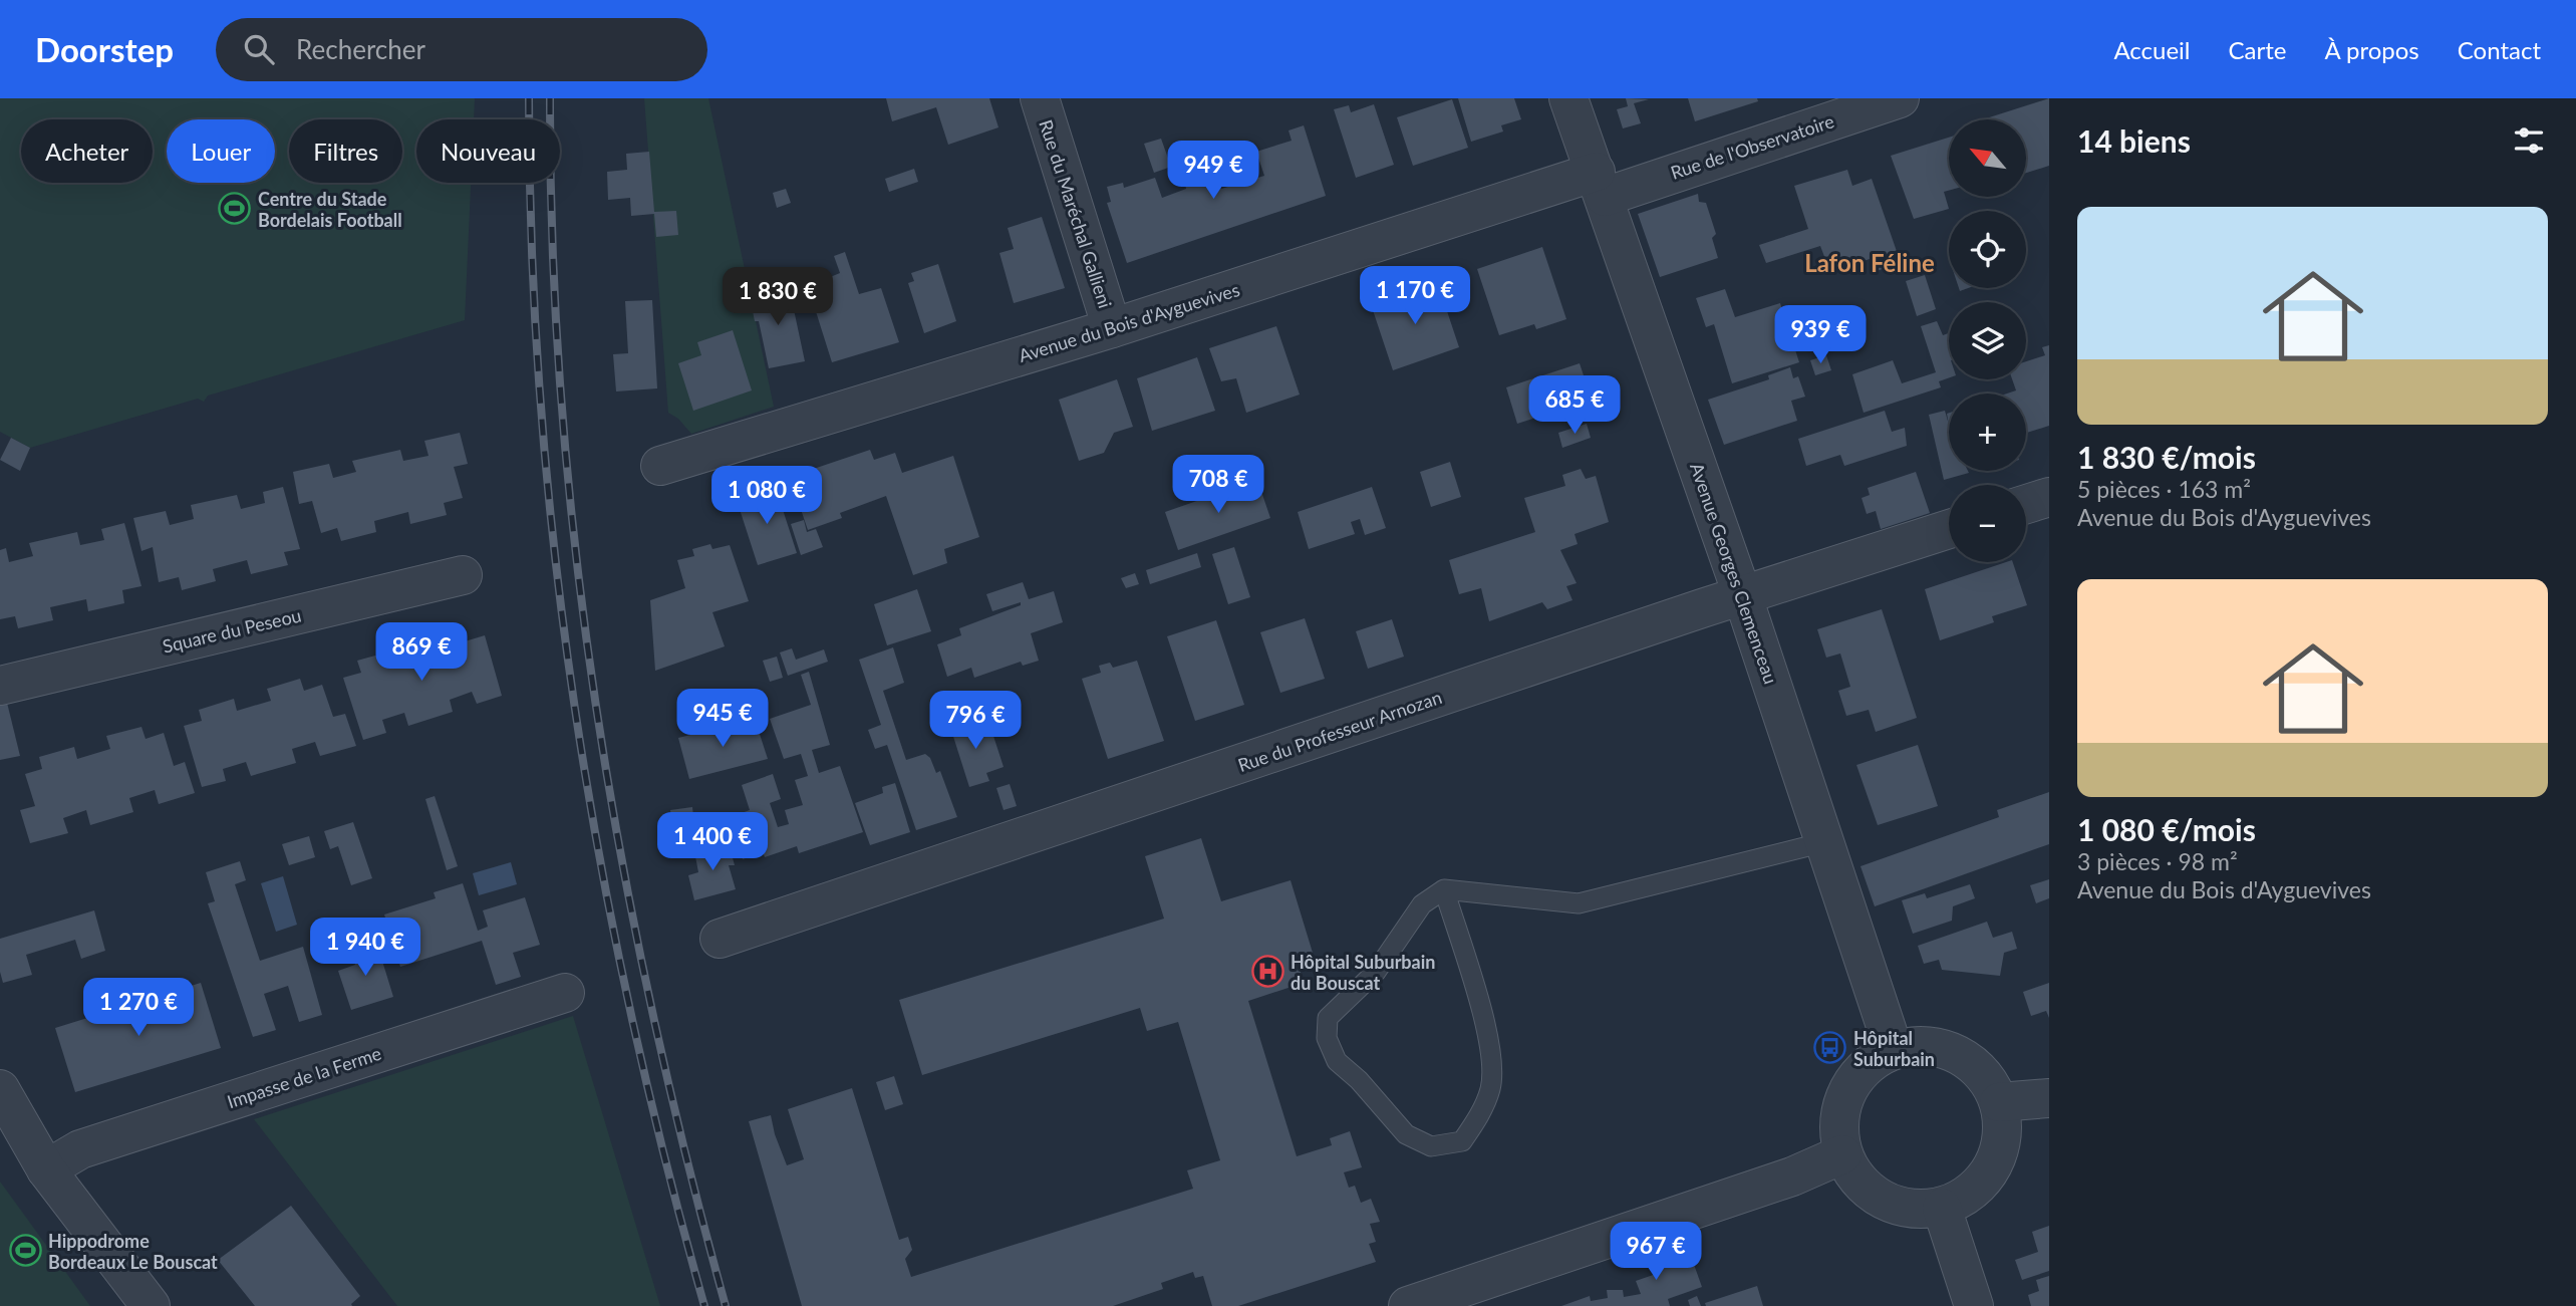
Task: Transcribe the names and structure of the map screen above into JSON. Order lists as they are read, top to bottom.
{
  "streets": {
    "street": [
      "Rue de l'Observatoire",
      "Rue du Maréchal Gallieni",
      "Avenue du Bois d'Ayguevives",
      "Avenue Georges Clemenceau",
      "Square du Peseou",
      "Rue du Professeur Arnozan",
      "Impasse de la Ferme"
    ]
  },
  "crossings": [
    ["Rue de l'Observatoire", "Avenue du Bois d'Ayguevives"],
    ["Rue de l'Observatoire", "Avenue Georges Clemenceau"],
    ["Rue du Maréchal Gallieni", "Avenue du Bois d'Ayguevives"],
    ["Avenue du Bois d'Ayguevives", "Avenue Georges Clemenceau"],
    ["Avenue Georges Clemenceau", "Rue du Professeur Arnozan"]
  ],
  "districts": ["Lafon Féline"],
  "places": {
    "sports": ["Centre du Stade Bordelais Football", "Hippodrome Bordeaux Le Bouscat"],
    "hospital": ["Hôpital Suburbain du Bouscat"],
    "bus stop": ["Hôpital Suburbain"]
  },
  "north": "top left",
  "page": {
    "header": "Doorstep",
    "search": "Rechercher",
    "nav": [
      "Accueil",
      "Carte",
      "À propos",
      "Contact"
    ],
    "heading": "14 biens",
    "map_buttons": ["+", "−"],
    "chip": [
      "Acheter",
      "Louer",
      "Filtres",
      "Nouveau"
    ],
    "price": [
      "949 €",
      "1 170 €",
      "1 830 €",
      "939 €",
      "685 €",
      "708 €",
      "1 080 €",
      "869 €",
      "945 €",
      "796 €",
      "1 400 €",
      "1 940 €",
      "1 270 €",
      "967 €"
    ],
    "list": [
      {
        "name": "1 830 €/mois",
        "note": "5 pièces · 163 m² · Avenue du Bois d'Ayguevives"
      },
      {
        "name": "1 080 €/mois",
        "note": "3 pièces · 98 m² · Avenue du Bois d'Ayguevives"
      }
    ]
  }
}
